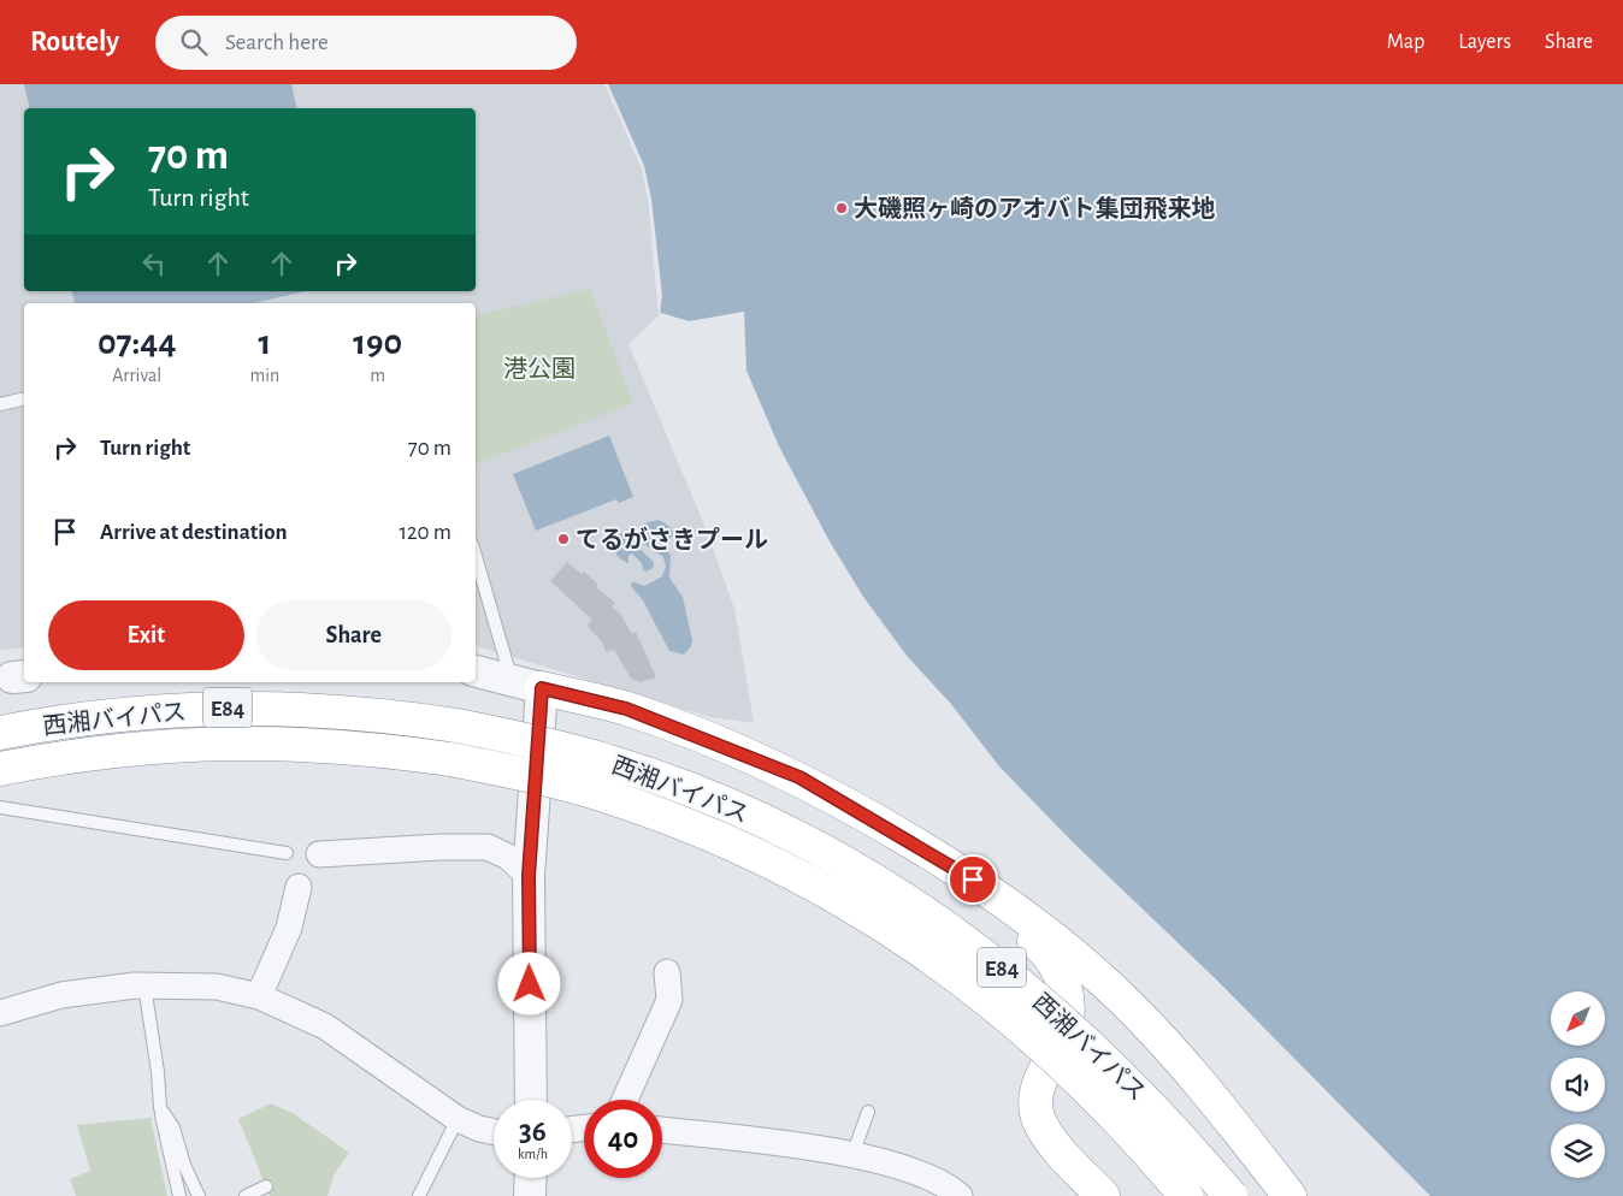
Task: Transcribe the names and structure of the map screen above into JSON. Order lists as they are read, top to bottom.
{
  "streets": {
    "highway": ["E84", "西湘バイパス"]
  },
  "parks": ["港公園"],
  "places": ["大磯照ヶ崎のアオバト集団飛来地", "てるがさきプール"],
  "north": "bottom left",
  "page": {
    "header": "Routely",
    "search": "Search here",
    "nav": ["Map", "Layers", "Share"],
    "turn": ["70 m", "Turn right"],
    "eta": [
      "07:44",
      "Arrival",
      "1",
      "min",
      "190",
      "m"
    ],
    "list": [
      {
        "name": "Turn right",
        "value": "70 m"
      },
      {
        "name": "Arrive at destination",
        "value": "120 m"
      }
    ],
    "buttons": ["Exit", "Share"],
    "speed": "36 km/h",
    "limit": "40"
  }
}
